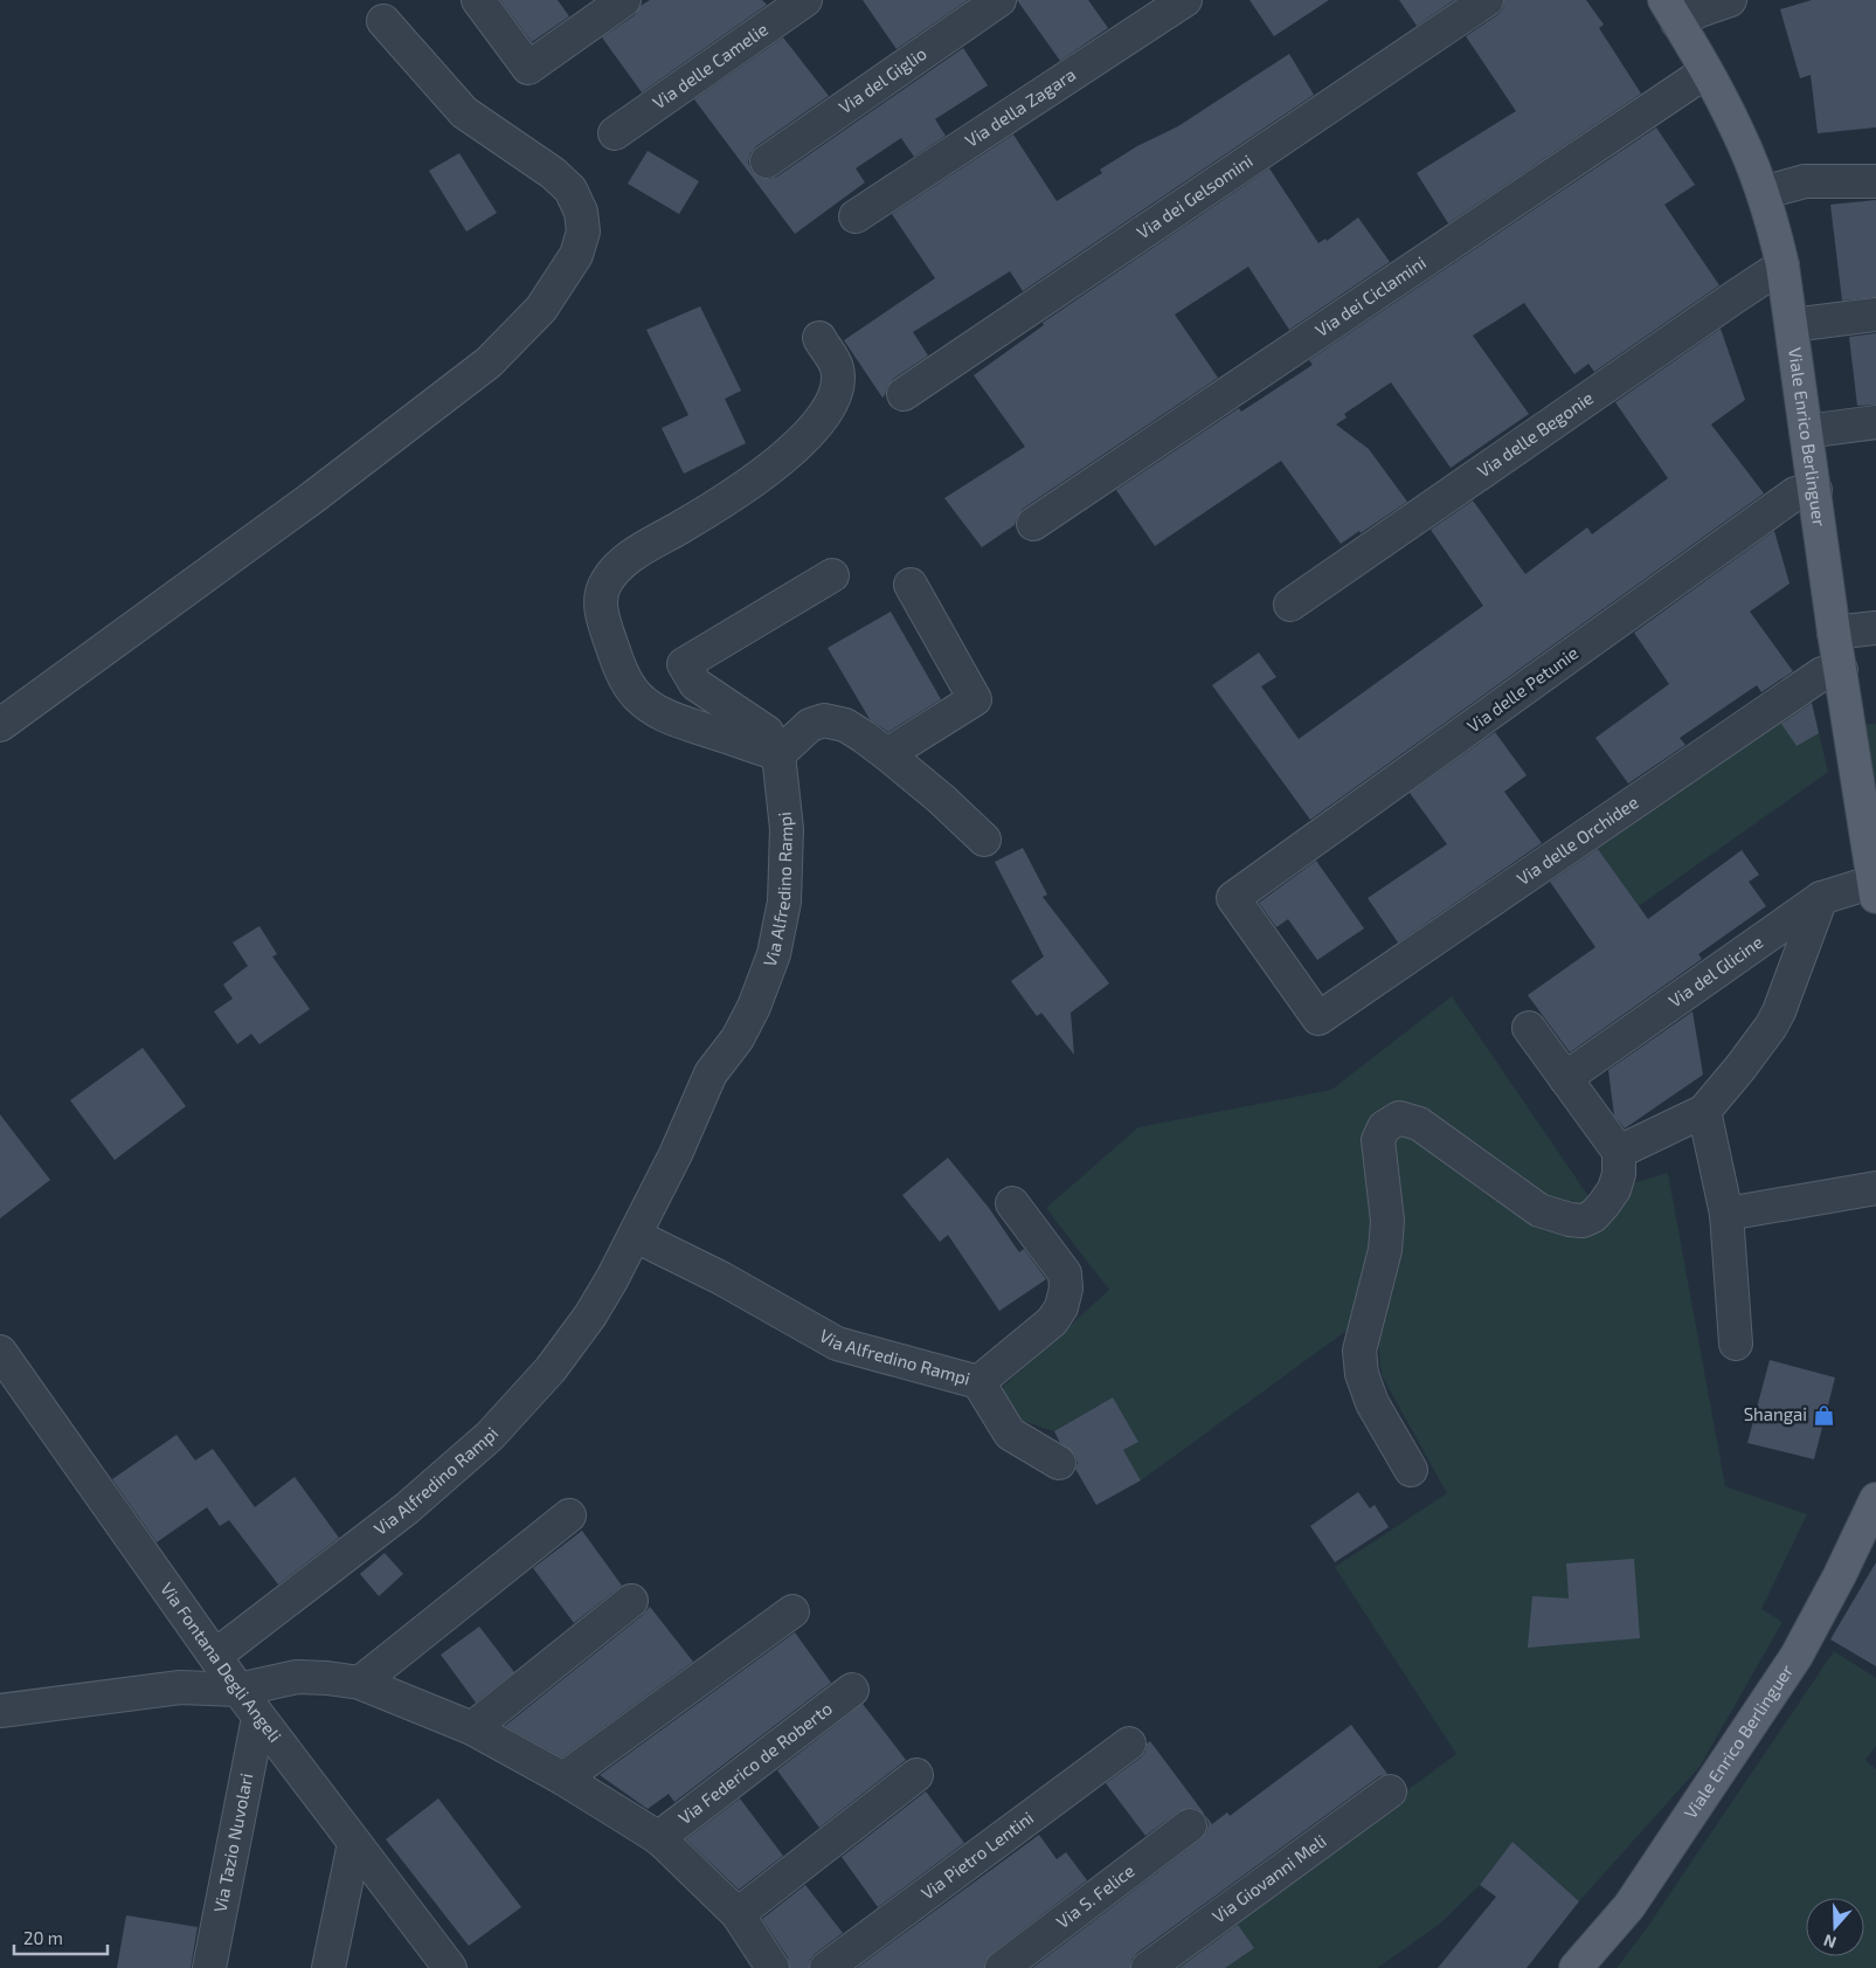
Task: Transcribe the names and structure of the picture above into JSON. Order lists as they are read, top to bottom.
{
  "streets": {
    "main road": ["Viale Enrico Berlinguer"],
    "street": [
      "Via delle Camelie",
      "Via del Giglio",
      "Via della Zagara",
      "Via dei Gelsomini",
      "Via dei Ciclamini",
      "Via delle Begonie",
      "Via delle Petunie",
      "Via delle Orchidee",
      "Via Alfredino Rampi",
      "Via del Glicine",
      "Via Fontana Degli Angeli",
      "Via Federico de Roberto",
      "Via Tazio Nuvolari",
      "Via Pietro Lentini",
      "Via Giovanni Meli",
      "Via S. Felice"
    ]
  },
  "crossings": [
    ["Via dei Ciclamini", "Viale Enrico Berlinguer"],
    ["Via delle Begonie", "Viale Enrico Berlinguer"],
    ["Viale Enrico Berlinguer", "Via delle Petunie"],
    ["Viale Enrico Berlinguer", "Via delle Orchidee"],
    ["Viale Enrico Berlinguer", "Via del Glicine"],
    ["Via delle Petunie", "Via delle Orchidee"],
    ["Via Alfredino Rampi", "Via Fontana Degli Angeli"],
    ["Via Fontana Degli Angeli", "Via Tazio Nuvolari"]
  ],
  "places": {
    "shop": ["Shangai"]
  },
  "scale_bar": "20 m",
  "north": "bottom"
}
